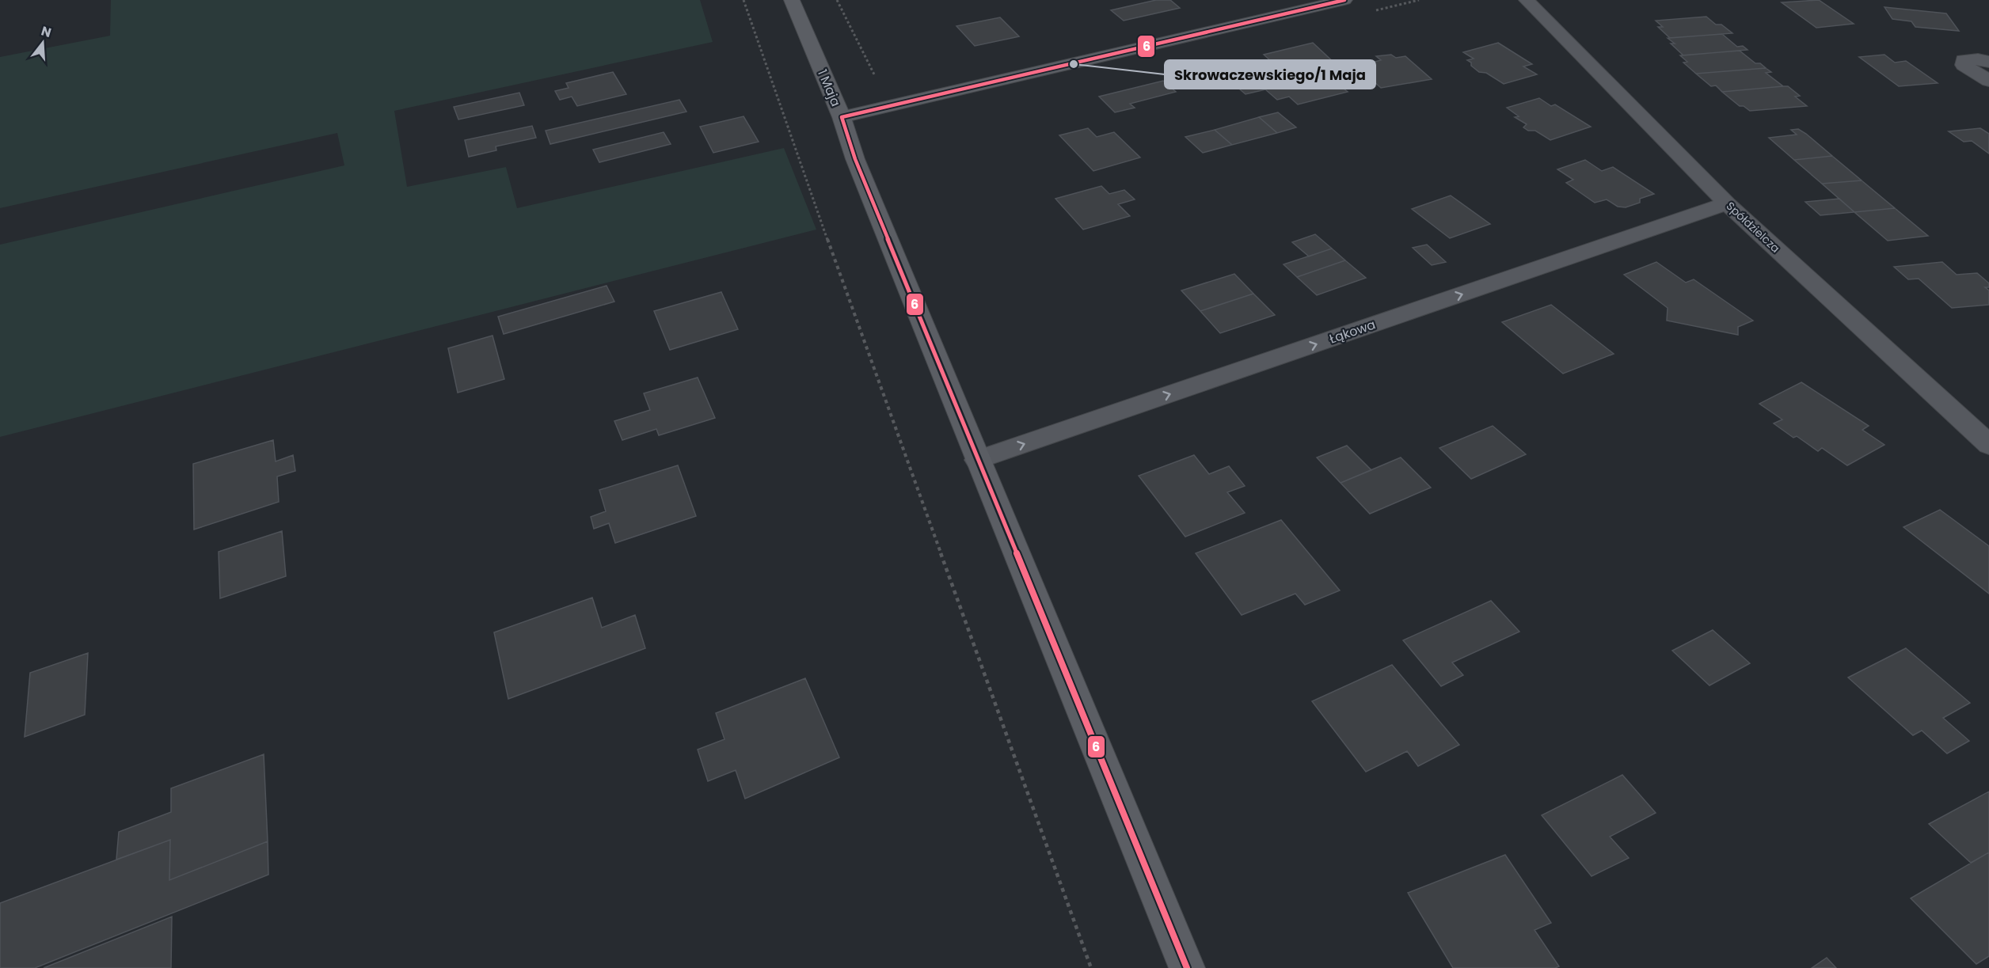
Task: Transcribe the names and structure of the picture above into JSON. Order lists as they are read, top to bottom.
{
  "streets": {
    "street": ["1 Maja", "Spółdzielcza", "Łąkowa"]
  },
  "crossings": [
    ["1 Maja", "Łąkowa"],
    ["Spółdzielcza", "Łąkowa"]
  ],
  "one_way": ["Łąkowa"],
  "places": ["Skrowaczewskiego/1 Maja"],
  "lines": ["transit line 6"],
  "north": "top"
}
